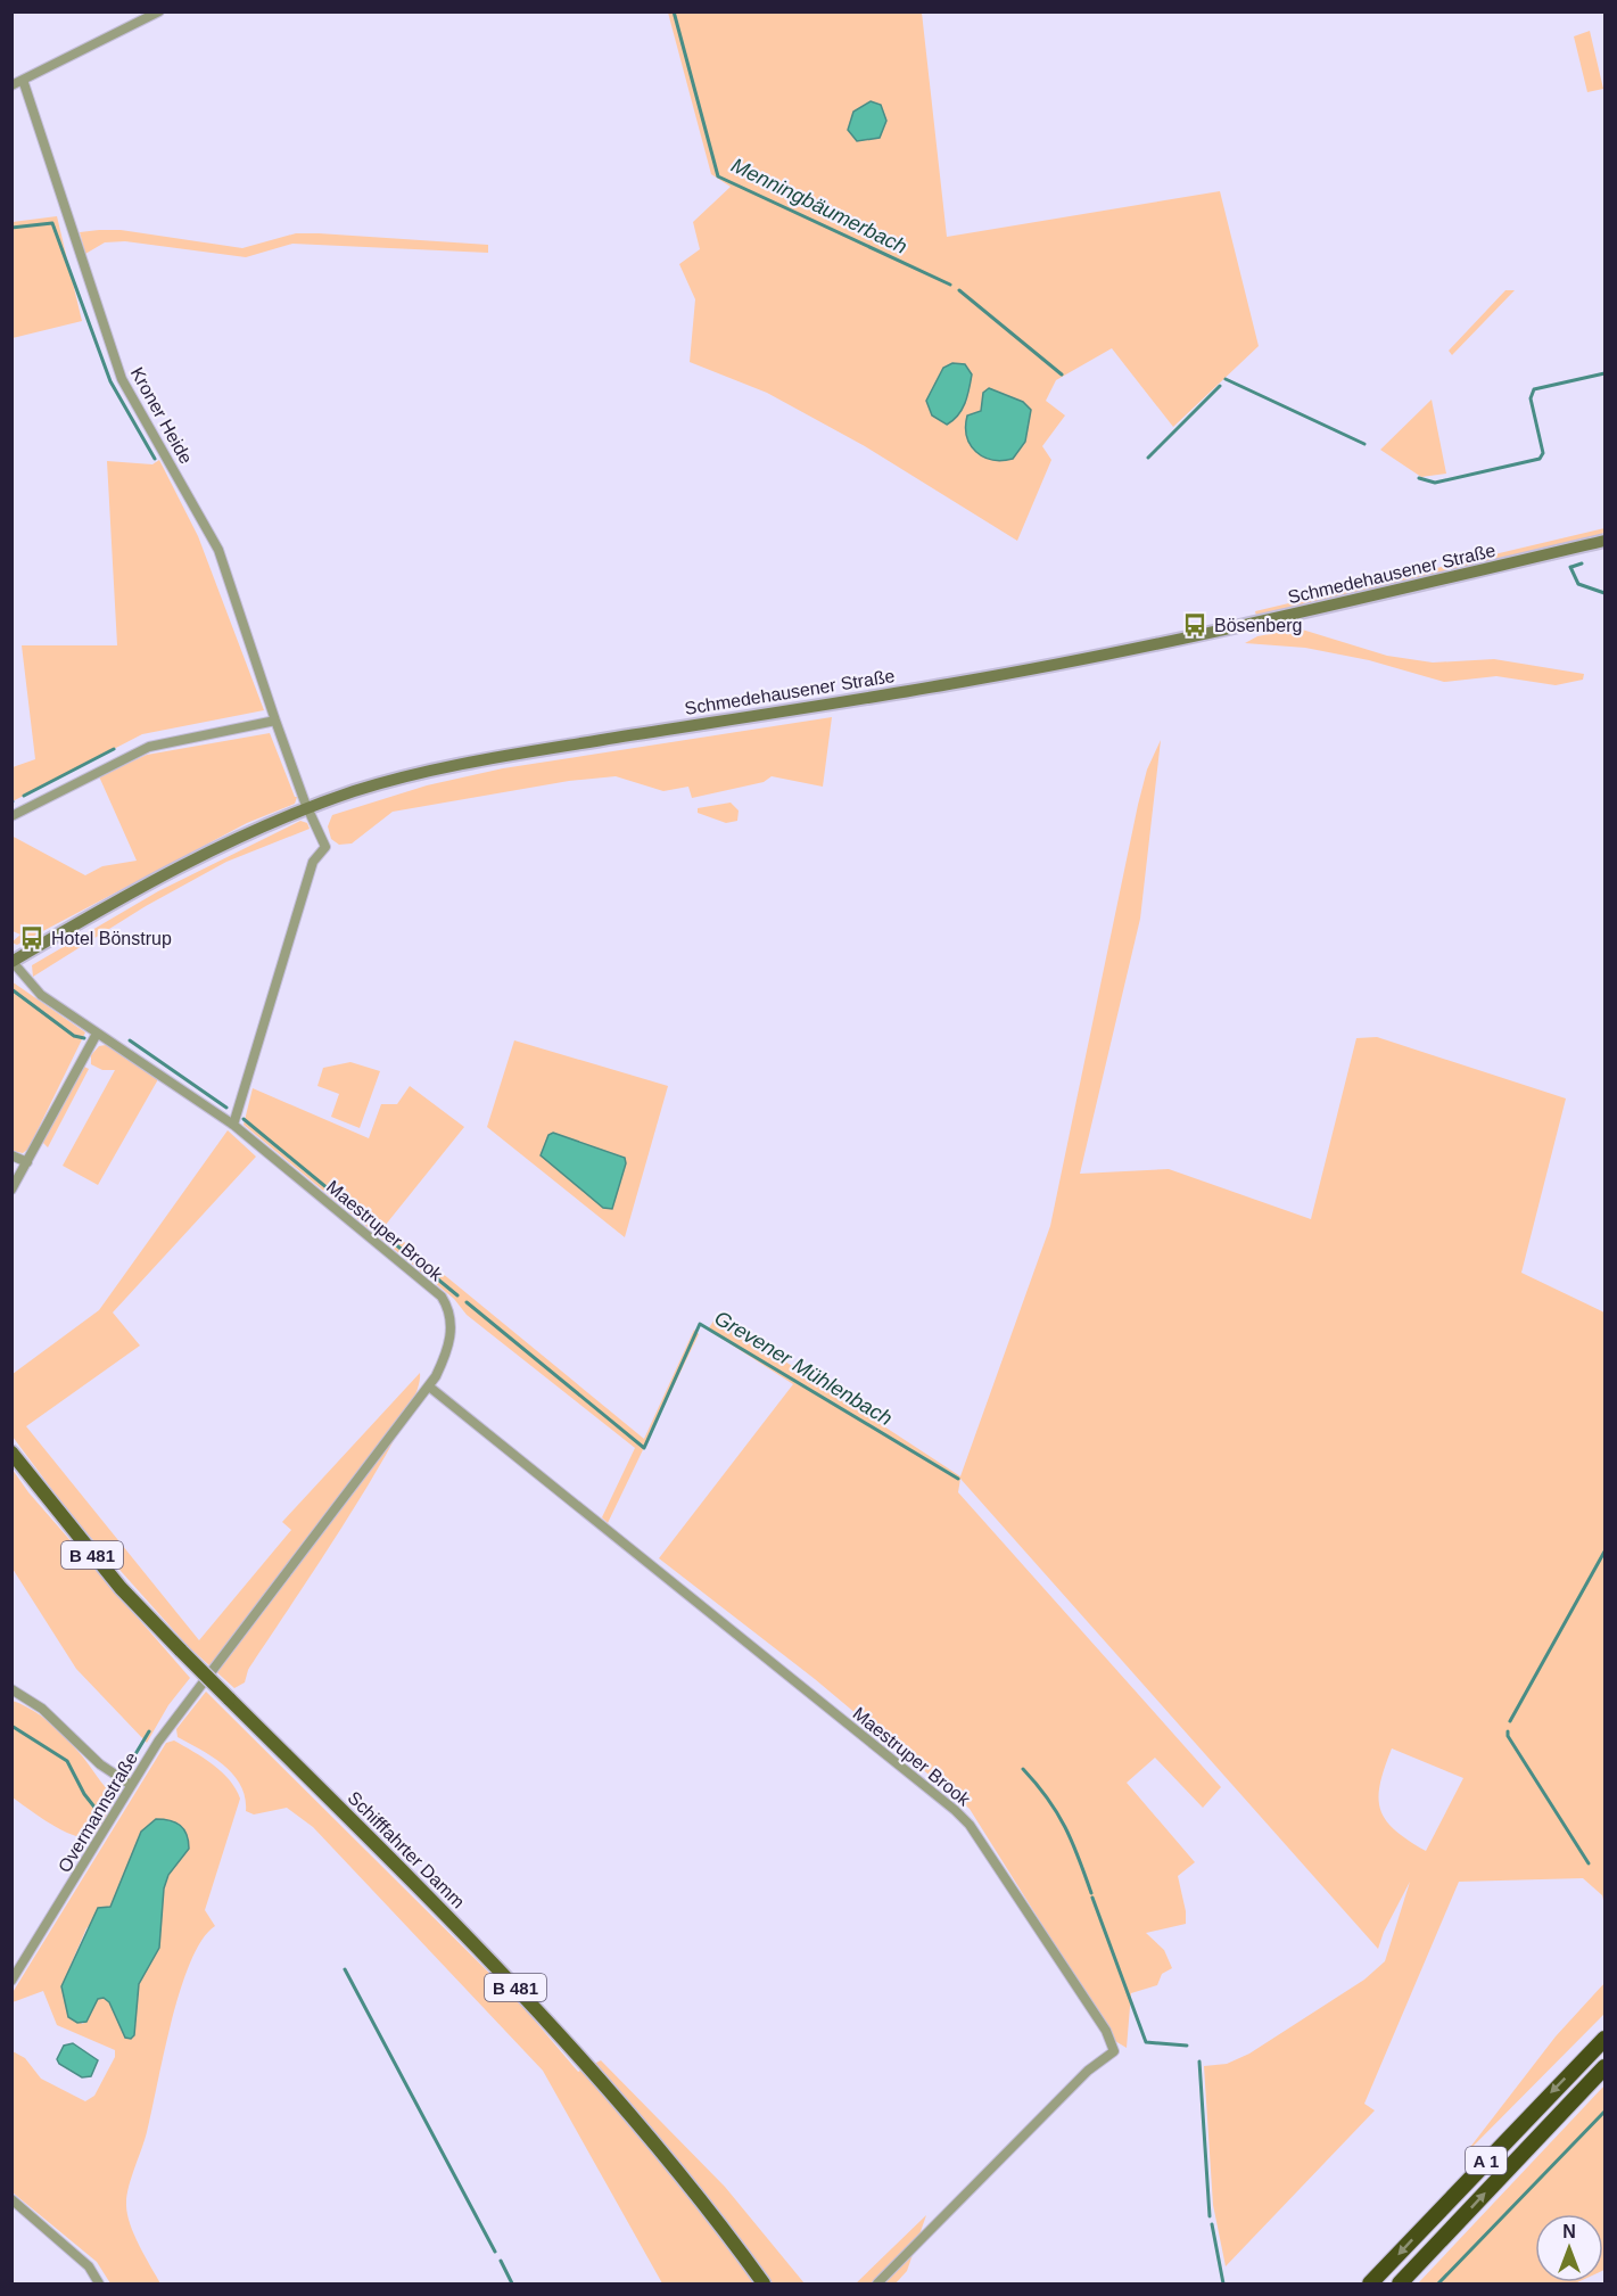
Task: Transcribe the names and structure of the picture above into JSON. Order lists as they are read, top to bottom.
{
  "streets": {
    "highway": ["A 1"],
    "main road": ["Schmedehausener Straße", "B 481", "Schifffahrter Damm"],
    "street": ["Kroner Heide", "Maestruper Brook", "Overmannstraße"]
  },
  "crossings": [
    ["Kroner Heide", "Schmedehausener Straße"],
    ["Schmedehausener Straße", "Maestruper Brook"],
    ["Maestruper Brook", "Overmannstraße"]
  ],
  "water": ["Menningbäumerbach", "Grevener Mühlenbach"],
  "places": {
    "bus stop": ["Bösenberg", "Hotel Bönstrup"]
  },
  "north": "top"
}
